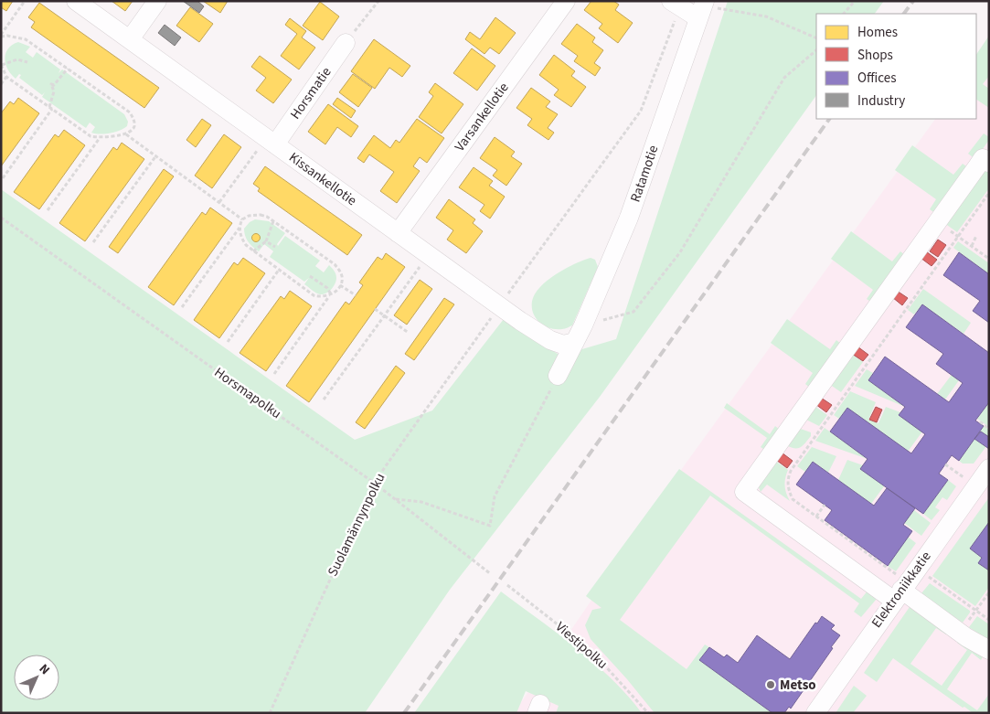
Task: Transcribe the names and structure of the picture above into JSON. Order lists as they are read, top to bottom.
{
  "streets": {
    "street": [
      "Horsmatie",
      "Varsankellotie",
      "Ratamotie",
      "Kissankellotie",
      "Elektroniikkatie"
    ],
    "path": ["Horsmapolku", "Suolamännynpolku", "Viestipolku"]
  },
  "crossings": [
    ["Horsmatie", "Kissankellotie"],
    ["Varsankellotie", "Kissankellotie"],
    ["Ratamotie", "Kissankellotie"],
    ["Kissankellotie", "Suolamännynpolku"],
    ["Horsmapolku", "Suolamännynpolku"]
  ],
  "places": ["Metso"],
  "legend": [
    "Homes",
    "Shops",
    "Offices",
    "Industry"
  ],
  "north": "top right"
}
